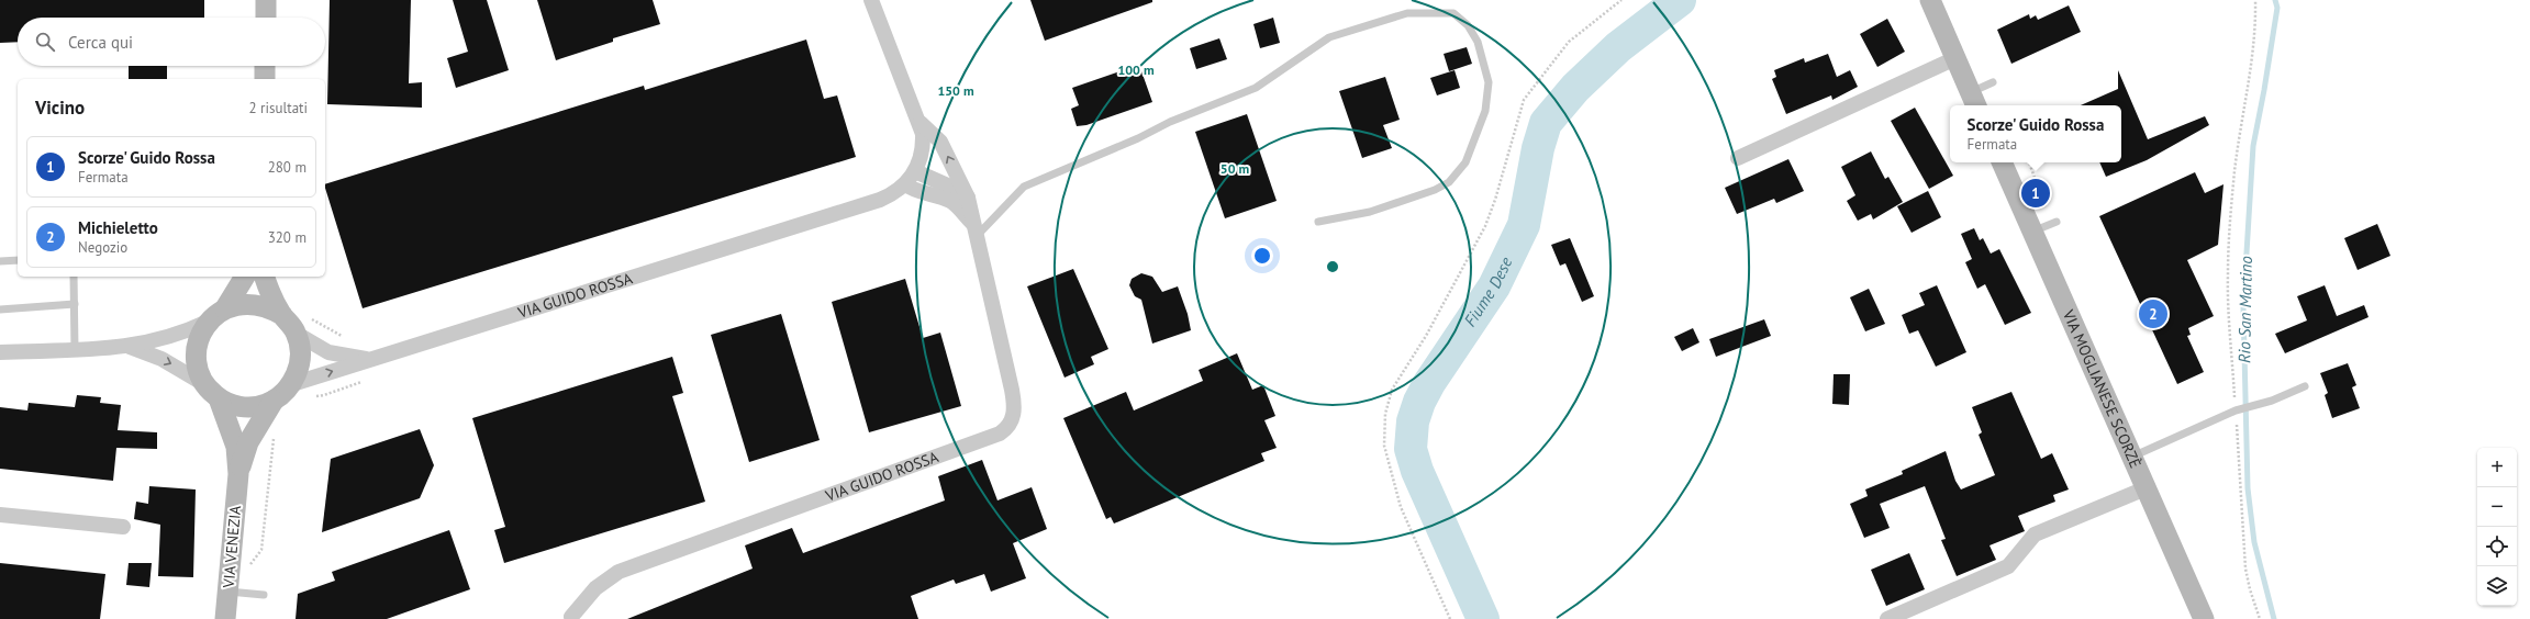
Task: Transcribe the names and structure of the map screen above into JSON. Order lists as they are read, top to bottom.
{
  "streets": {
    "main road": ["VIA MOGLIANESE SCORZÈ", "VIA VENEZIA"],
    "street": ["VIA GUIDO ROSSA"]
  },
  "crossings": [
    ["VIA GUIDO ROSSA", "VIA VENEZIA"]
  ],
  "water": ["Fiume Dese", "Rio San Martino"],
  "page": {
    "search": "Cerca qui",
    "heading": ["Vicino", "2 risultati"],
    "popup": ["Scorze' Guido Rossa", "Fermata"],
    "list": [
      {
        "mark": "1",
        "name": "Scorze' Guido Rossa",
        "note": "Fermata",
        "value": "280 m"
      },
      {
        "mark": "2",
        "name": "Michieletto",
        "note": "Negozio",
        "value": "320 m"
      }
    ],
    "pins": ["1", "2"],
    "map_buttons": ["+", "−"]
  },
  "rings": ["100 m", "150 m", "50 m"]
}
